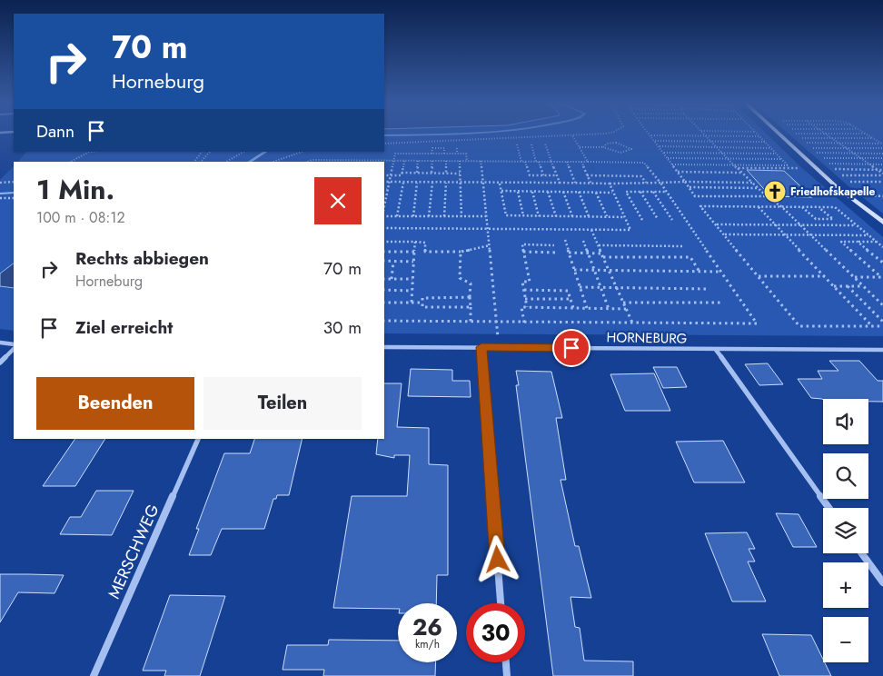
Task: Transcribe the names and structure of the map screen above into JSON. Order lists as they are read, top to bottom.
{
  "streets": {
    "street": ["HORNEBURG", "MERSCHWEG"]
  },
  "places": {
    "church": ["Friedhofskapelle"]
  },
  "page": {
    "turn": ["70 m", "Horneburg"],
    "then": "Dann",
    "heading": ["1 Min.", "100 m · 08:12"],
    "list": [
      {
        "name": "Rechts abbiegen",
        "note": "Horneburg",
        "value": "70 m"
      },
      {
        "name": "Ziel erreicht",
        "value": "30 m"
      }
    ],
    "buttons": ["Beenden", "Teilen"],
    "map_buttons": ["+", "−"],
    "speed": "26 km/h",
    "limit": "30"
  }
}
